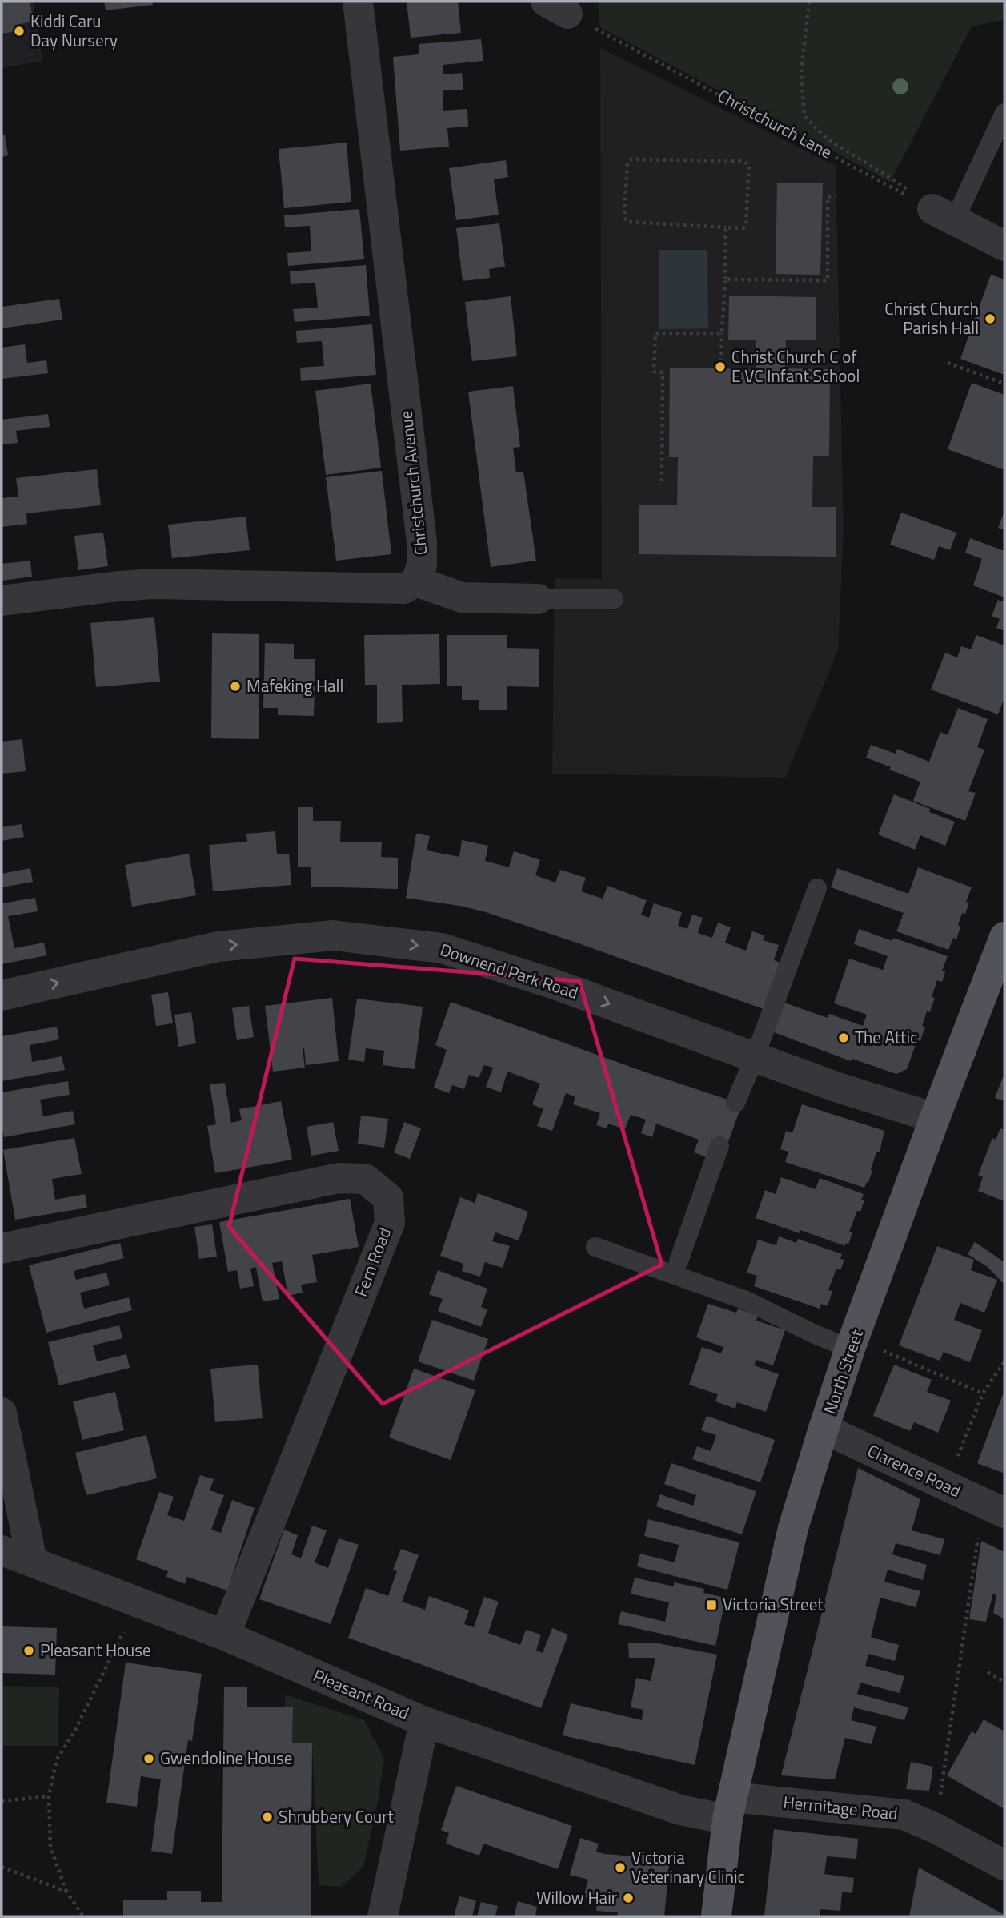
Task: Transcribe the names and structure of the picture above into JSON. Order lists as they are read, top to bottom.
{
  "streets": {
    "main road": ["North Street"],
    "street": [
      "Christchurch Avenue",
      "Downend Park Road",
      "Fern Road",
      "Clarence Road",
      "Pleasant Road",
      "Hermitage Road"
    ],
    "path": ["Christchurch Lane"]
  },
  "crossings": [
    ["Downend Park Road", "North Street"],
    ["Fern Road", "Pleasant Road"],
    ["North Street", "Clarence Road"],
    ["North Street", "Pleasant Road"],
    ["North Street", "Hermitage Road"],
    ["Pleasant Road", "Hermitage Road"]
  ],
  "one_way": ["Downend Park Road"],
  "places": {
    "other": [
      "Kiddi Caru Day Nursery",
      "Christ Church Parish Hall",
      "Christ Church C of E VC Infant School",
      "Mafeking Hall",
      "The Attic",
      "Pleasant House",
      "Gwendoline House",
      "Shrubbery Court",
      "Victoria Veterinary Clinic",
      "Willow Hair"
    ],
    "transit": ["Victoria Street"]
  }
}
